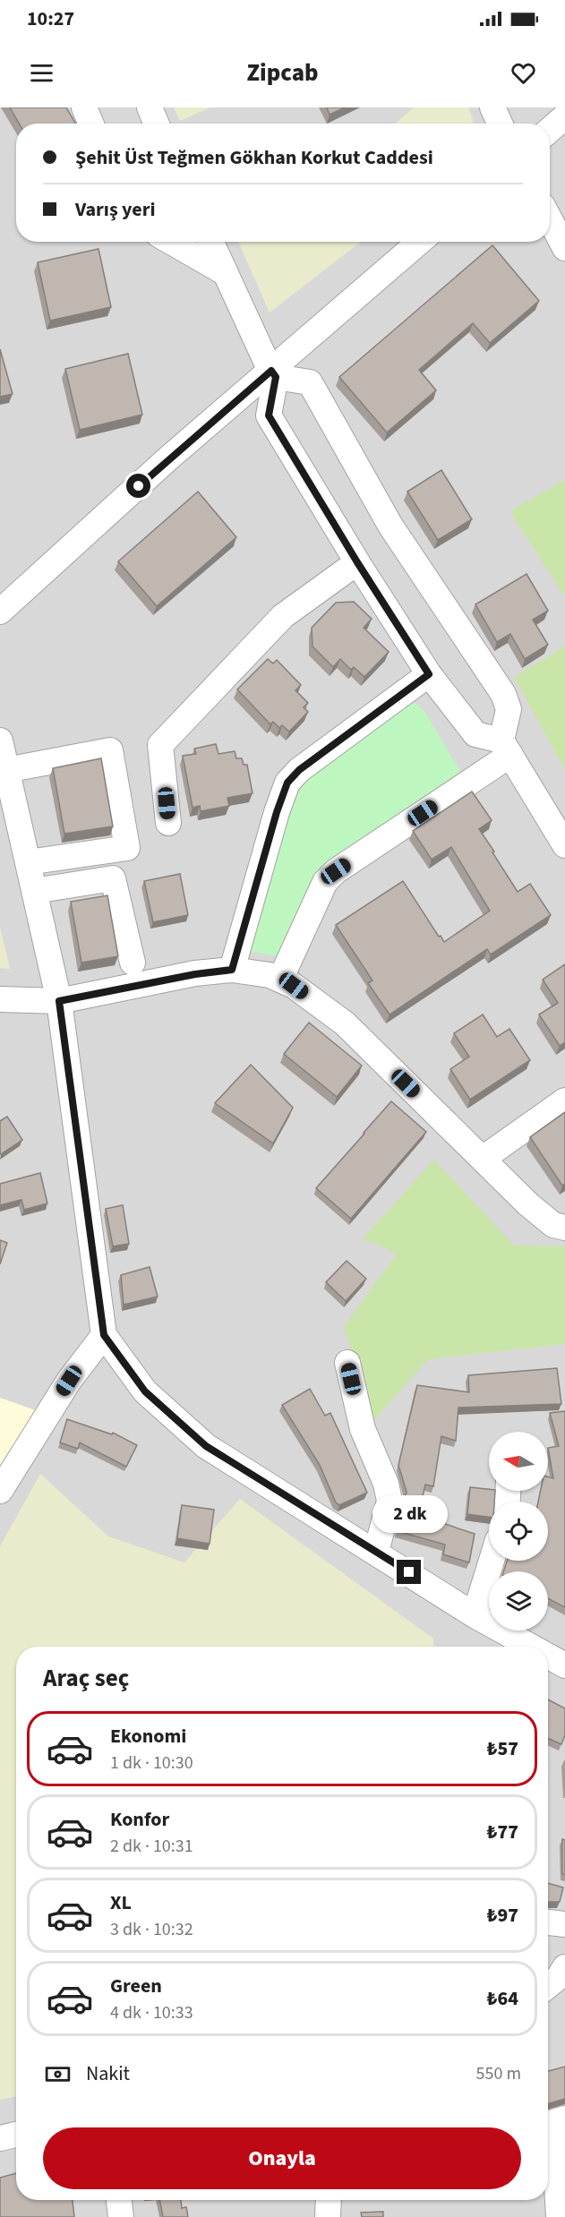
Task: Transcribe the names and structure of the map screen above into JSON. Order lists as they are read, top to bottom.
{
  "north": "left",
  "page": {
    "status": "10:27",
    "header": "Zipcab",
    "banner": ["Şehit Üst Teğmen Gökhan Korkut Caddesi", "Varış yeri"],
    "bubble": "2 dk",
    "heading": "Araç seç",
    "list": [
      {
        "name": "Ekonomi",
        "note": "1 dk · 10:30",
        "value": "₺57"
      },
      {
        "name": "Konfor",
        "note": "2 dk · 10:31",
        "value": "₺77"
      },
      {
        "name": "XL",
        "note": "3 dk · 10:32",
        "value": "₺97"
      },
      {
        "name": "Green",
        "note": "4 dk · 10:33",
        "value": "₺64"
      }
    ],
    "pay": ["Nakit", "550 m"],
    "buttons": "Onayla"
  }
}
